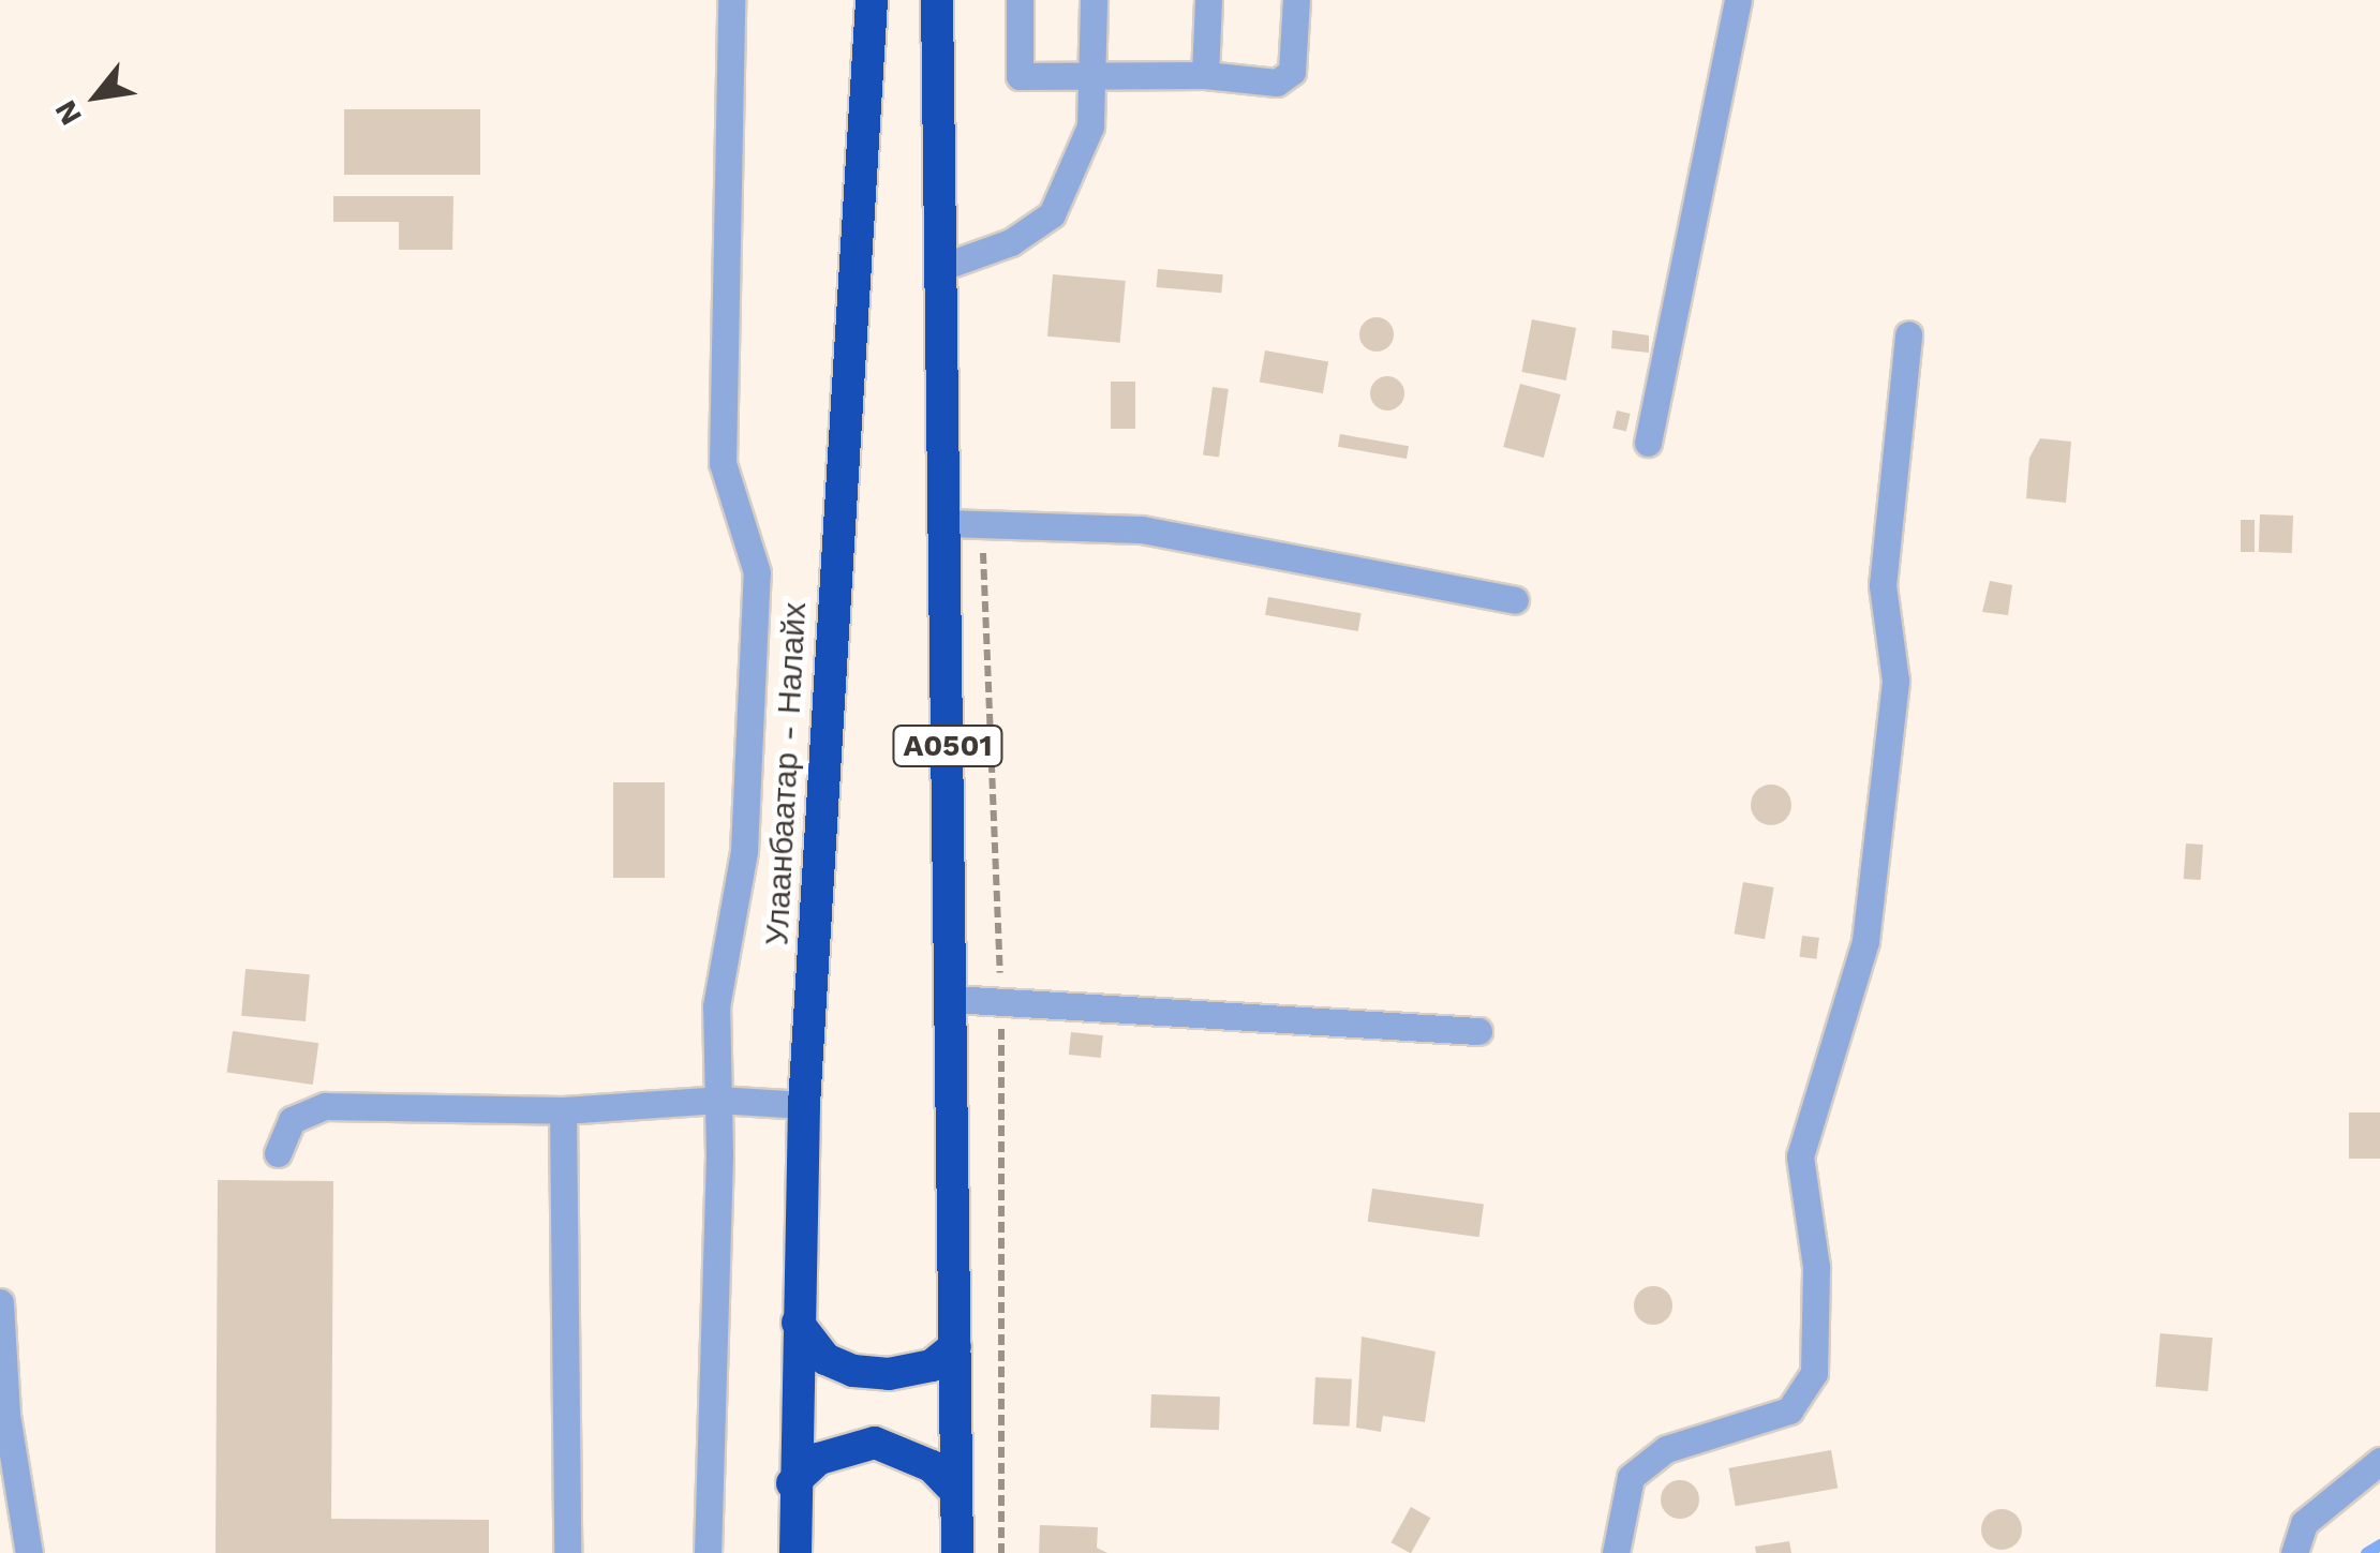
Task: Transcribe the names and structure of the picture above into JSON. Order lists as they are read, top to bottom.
{
  "streets": {
    "highway": ["A0501", "Улаанбаатар - Налайх"]
  },
  "north": "bottom left"
}
